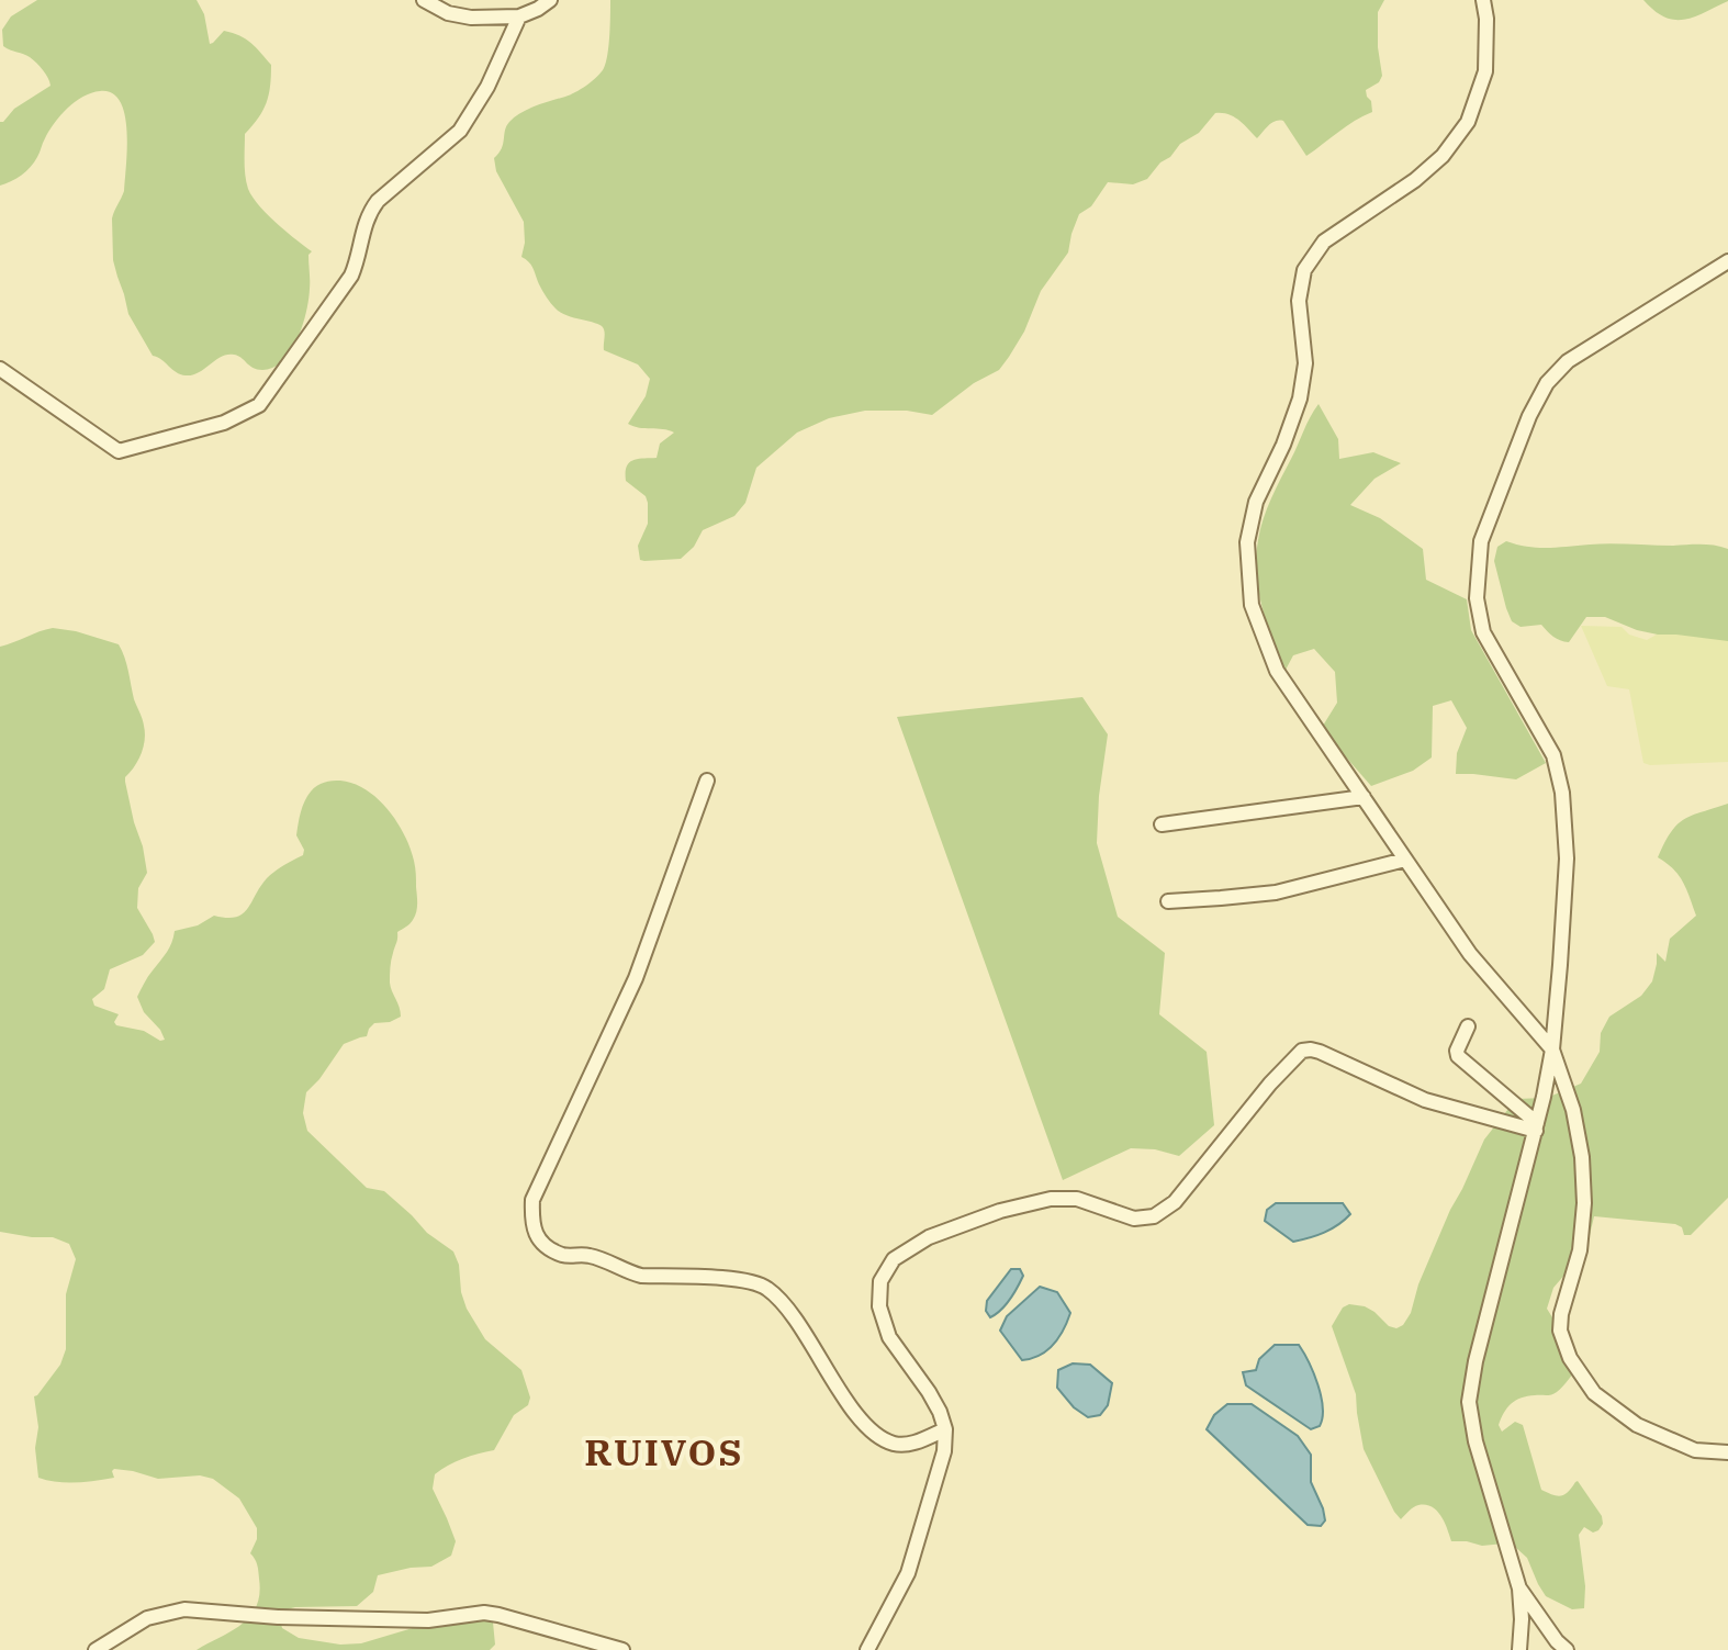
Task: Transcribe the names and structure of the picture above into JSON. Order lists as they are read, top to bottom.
{
  "districts": ["RUIVOS"]
}
